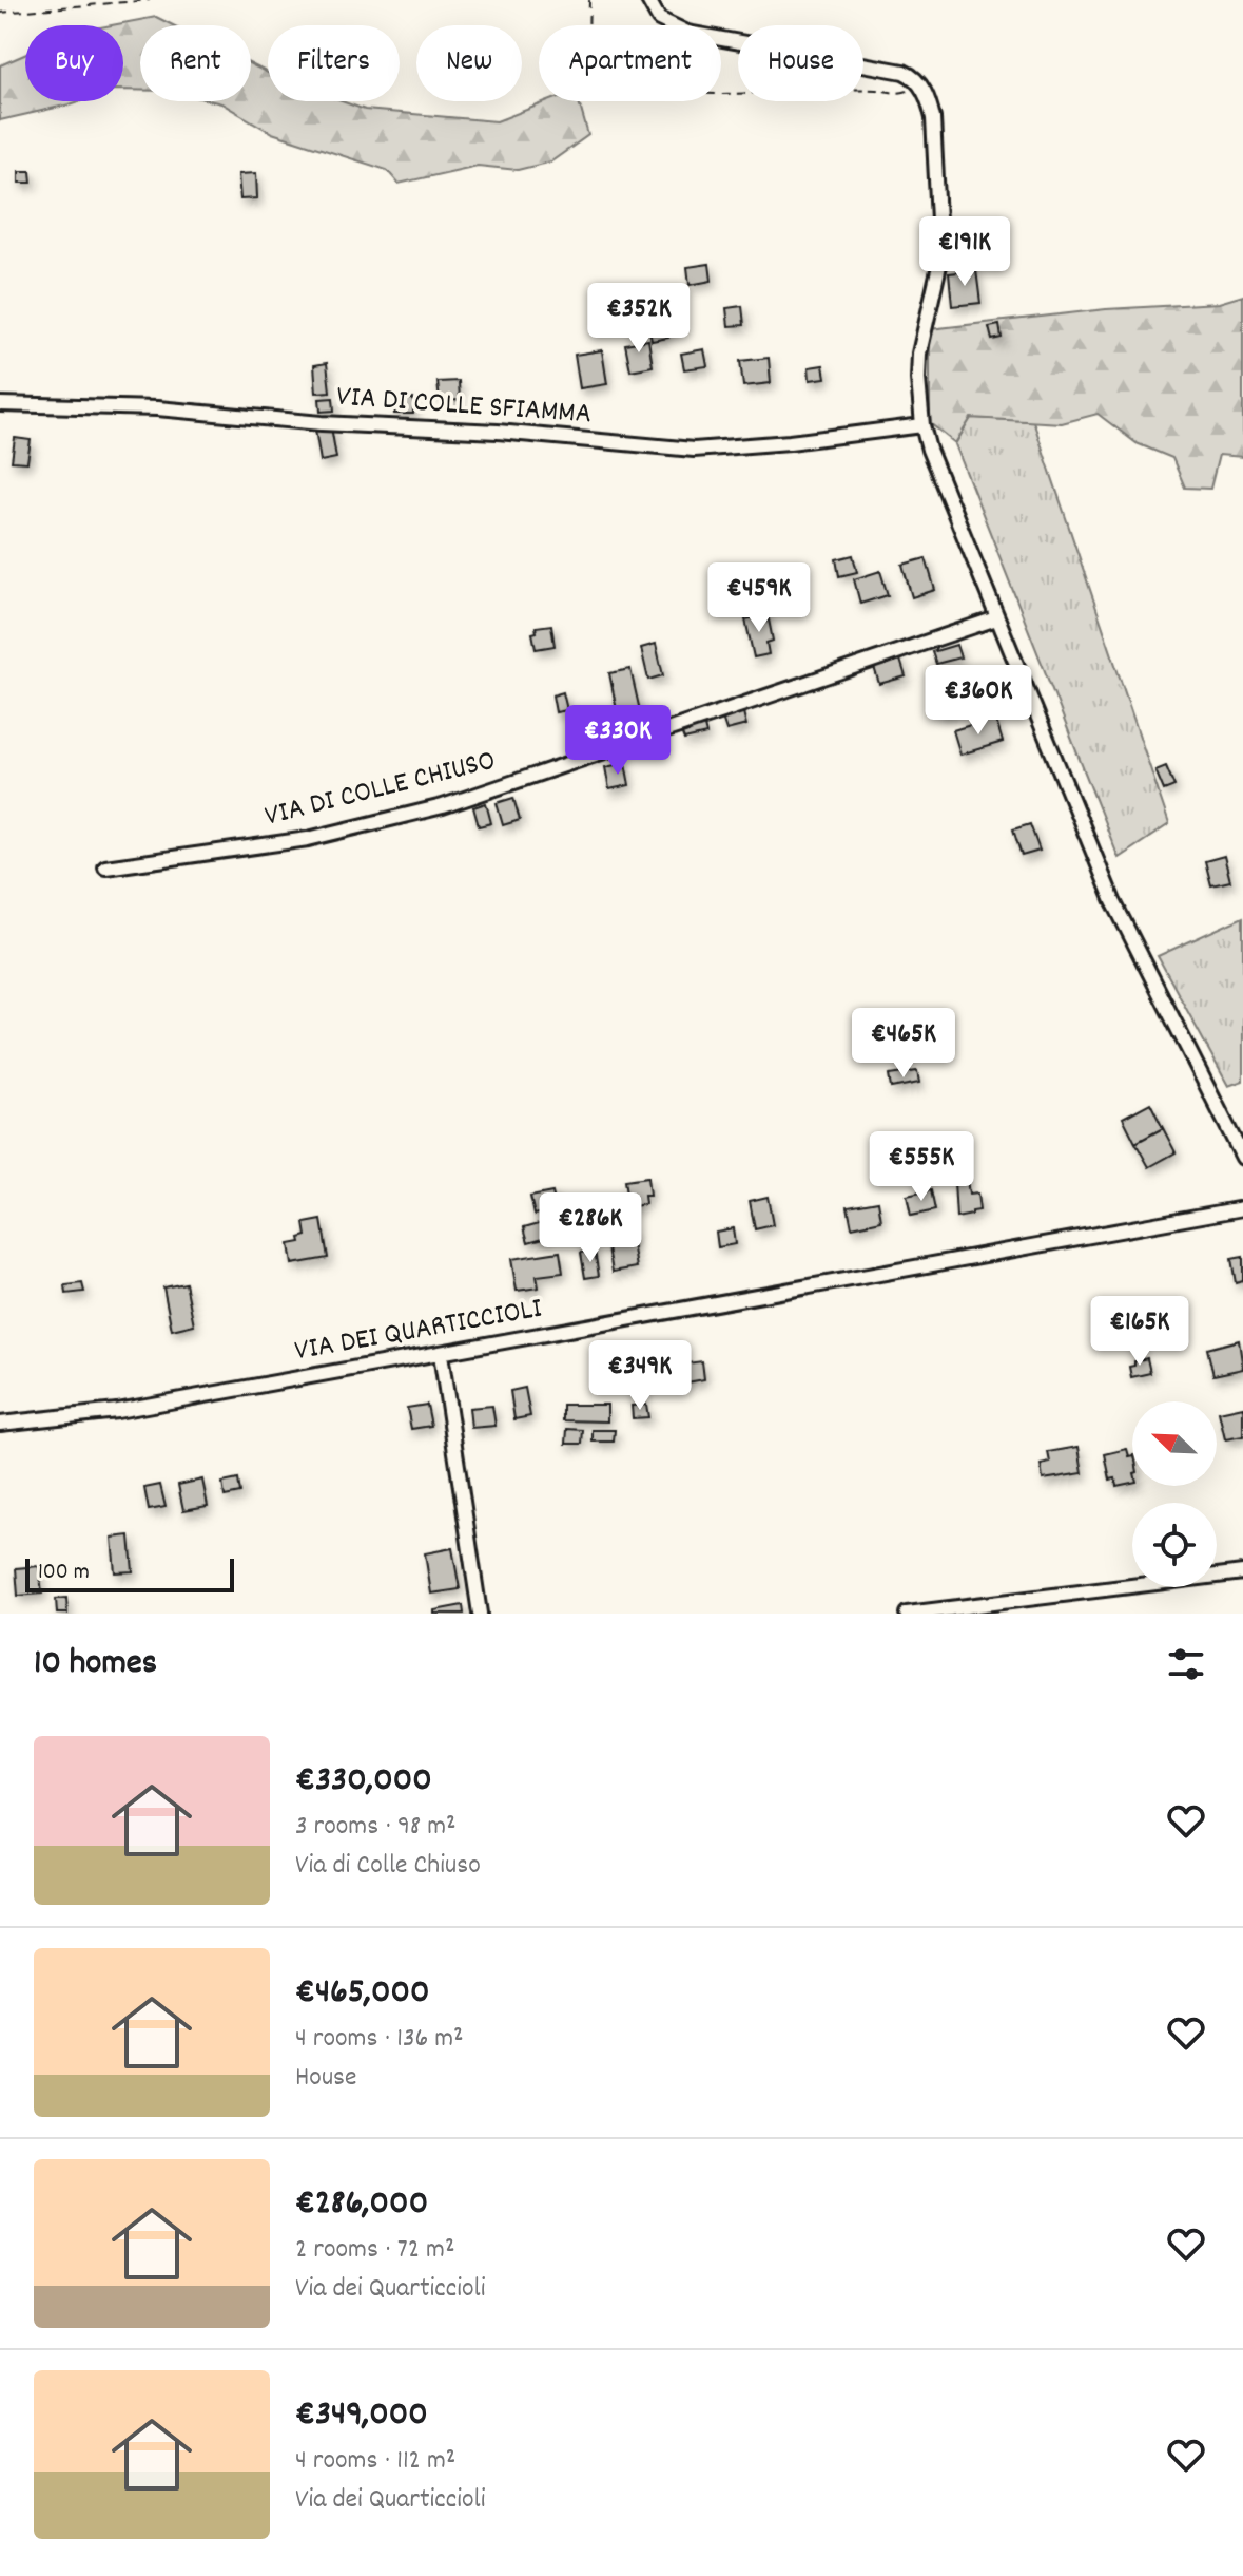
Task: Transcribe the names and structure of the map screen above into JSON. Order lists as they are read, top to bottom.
{
  "streets": {
    "street": ["VIA DI COLLE SFIAMMA", "VIA DI COLLE CHIUSO", "VIA DEI QUARTICCIOLI"]
  },
  "scale_bar": "100 m",
  "north": "top left",
  "page": {
    "chip": [
      "Buy",
      "Rent",
      "Filters",
      "New",
      "Apartment",
      "House"
    ],
    "price": [
      "€191K",
      "€352K",
      "€459K",
      "€360K",
      "€330K",
      "€465K",
      "€555K",
      "€286K",
      "€165K",
      "€349K"
    ],
    "scale": "100 m",
    "heading": "10 homes",
    "list": [
      {
        "name": "€330,000",
        "note": "3 rooms · 98 m² · Via di Colle Chiuso"
      },
      {
        "name": "€465,000",
        "note": "4 rooms · 136 m² · House"
      },
      {
        "name": "€286,000",
        "note": "2 rooms · 72 m² · Via dei Quarticcioli"
      },
      {
        "name": "€349,000",
        "note": "4 rooms · 112 m² · Via dei Quarticcioli"
      }
    ]
  }
}
